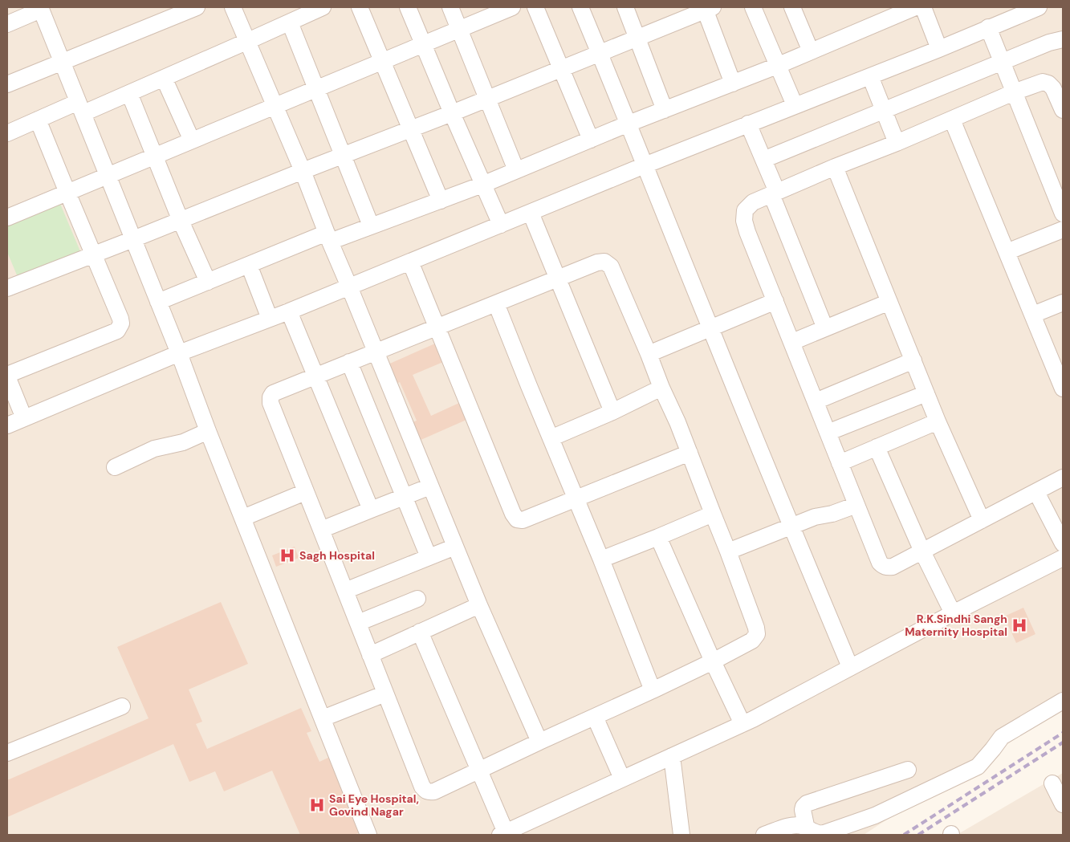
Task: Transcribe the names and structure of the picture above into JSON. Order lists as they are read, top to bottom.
{
  "places": {
    "hospital": ["Sagh Hospital", "R.K.Sindhi Sangh Maternity Hospital", "Sai Eye Hospital, Govind Nagar"]
  }
}
